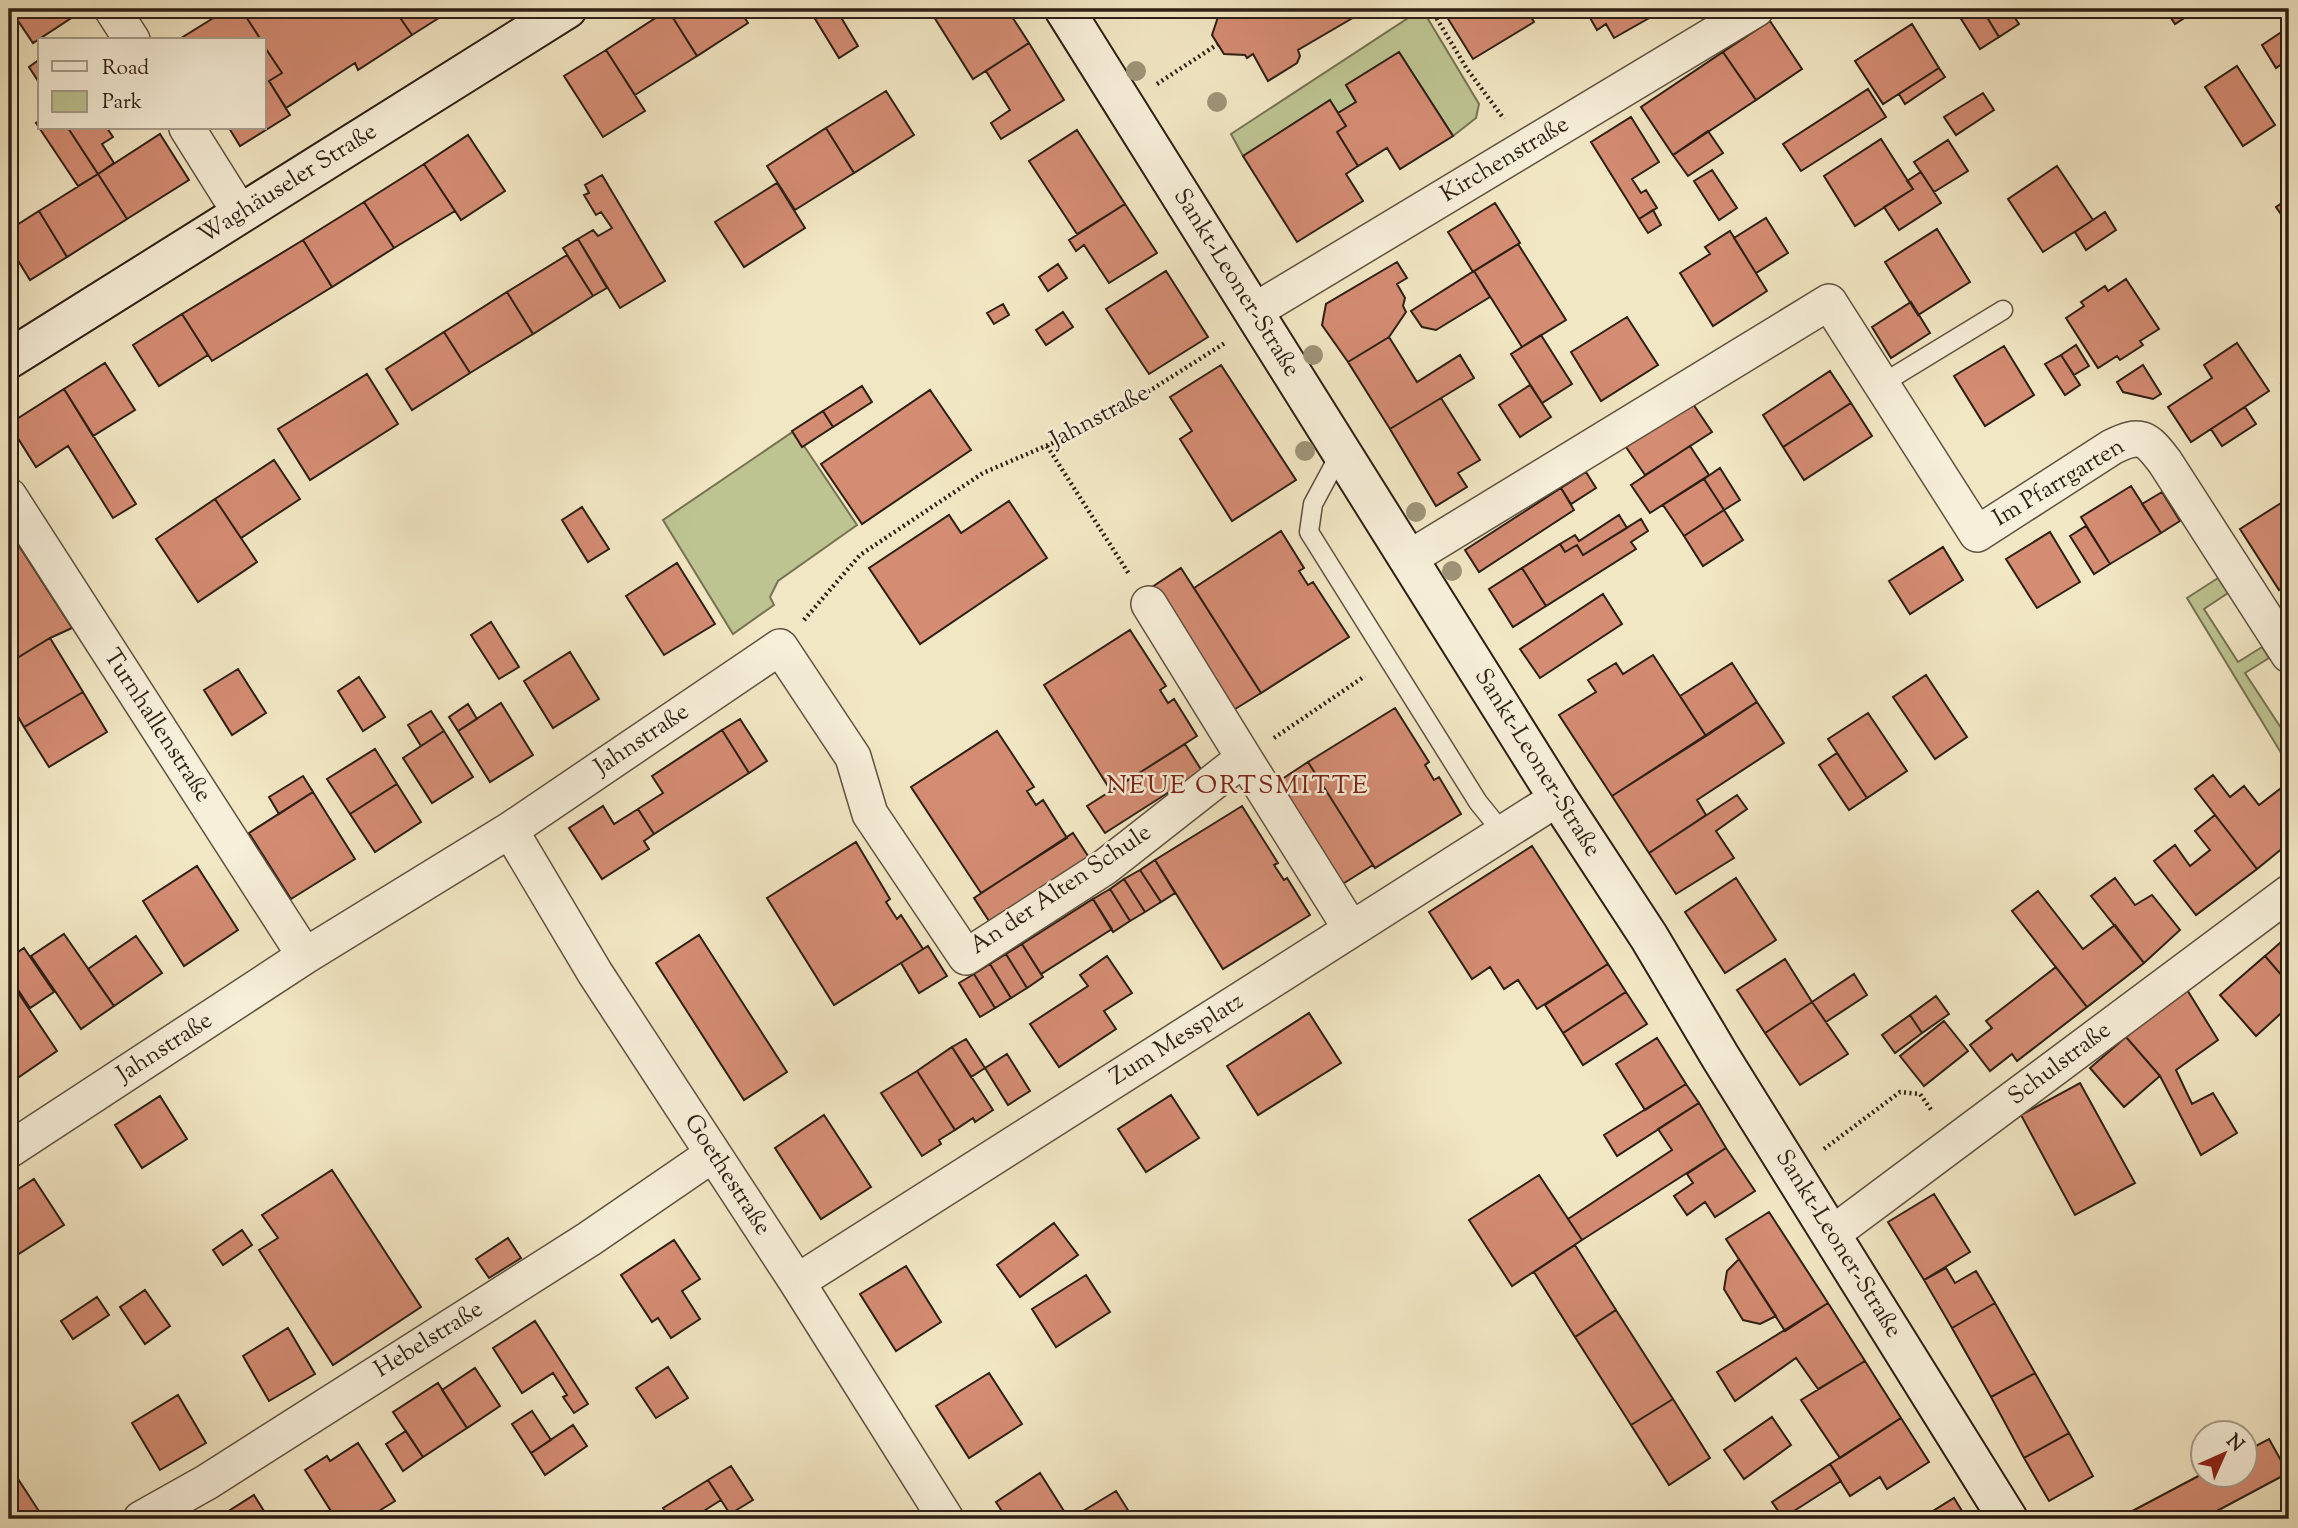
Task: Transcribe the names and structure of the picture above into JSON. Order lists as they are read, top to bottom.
{
  "streets": {
    "street": [
      "Kirchenstraße",
      "Waghäuseler Straße",
      "Sankt-Leoner-Straße",
      "Jahnstraße",
      "Im Pfarrgarten",
      "Turnhallenstraße",
      "An der Alten Schule",
      "Zum Messplatz",
      "Schulstraße",
      "Goethestraße",
      "Hebelstraße"
    ]
  },
  "crossings": [
    ["Kirchenstraße", "Sankt-Leoner-Straße"],
    ["Kirchenstraße", "Jahnstraße"],
    ["Sankt-Leoner-Straße", "Jahnstraße"],
    ["Sankt-Leoner-Straße", "Im Pfarrgarten"],
    ["Sankt-Leoner-Straße", "Zum Messplatz"],
    ["Sankt-Leoner-Straße", "Schulstraße"],
    ["Jahnstraße", "Turnhallenstraße"],
    ["Jahnstraße", "An der Alten Schule"],
    ["Jahnstraße", "Goethestraße"],
    ["Zum Messplatz", "Goethestraße"],
    ["Goethestraße", "Hebelstraße"]
  ],
  "districts": ["NEUE ORTSMITTE"],
  "legend": ["Road", "Park"],
  "north": "top right"
}
